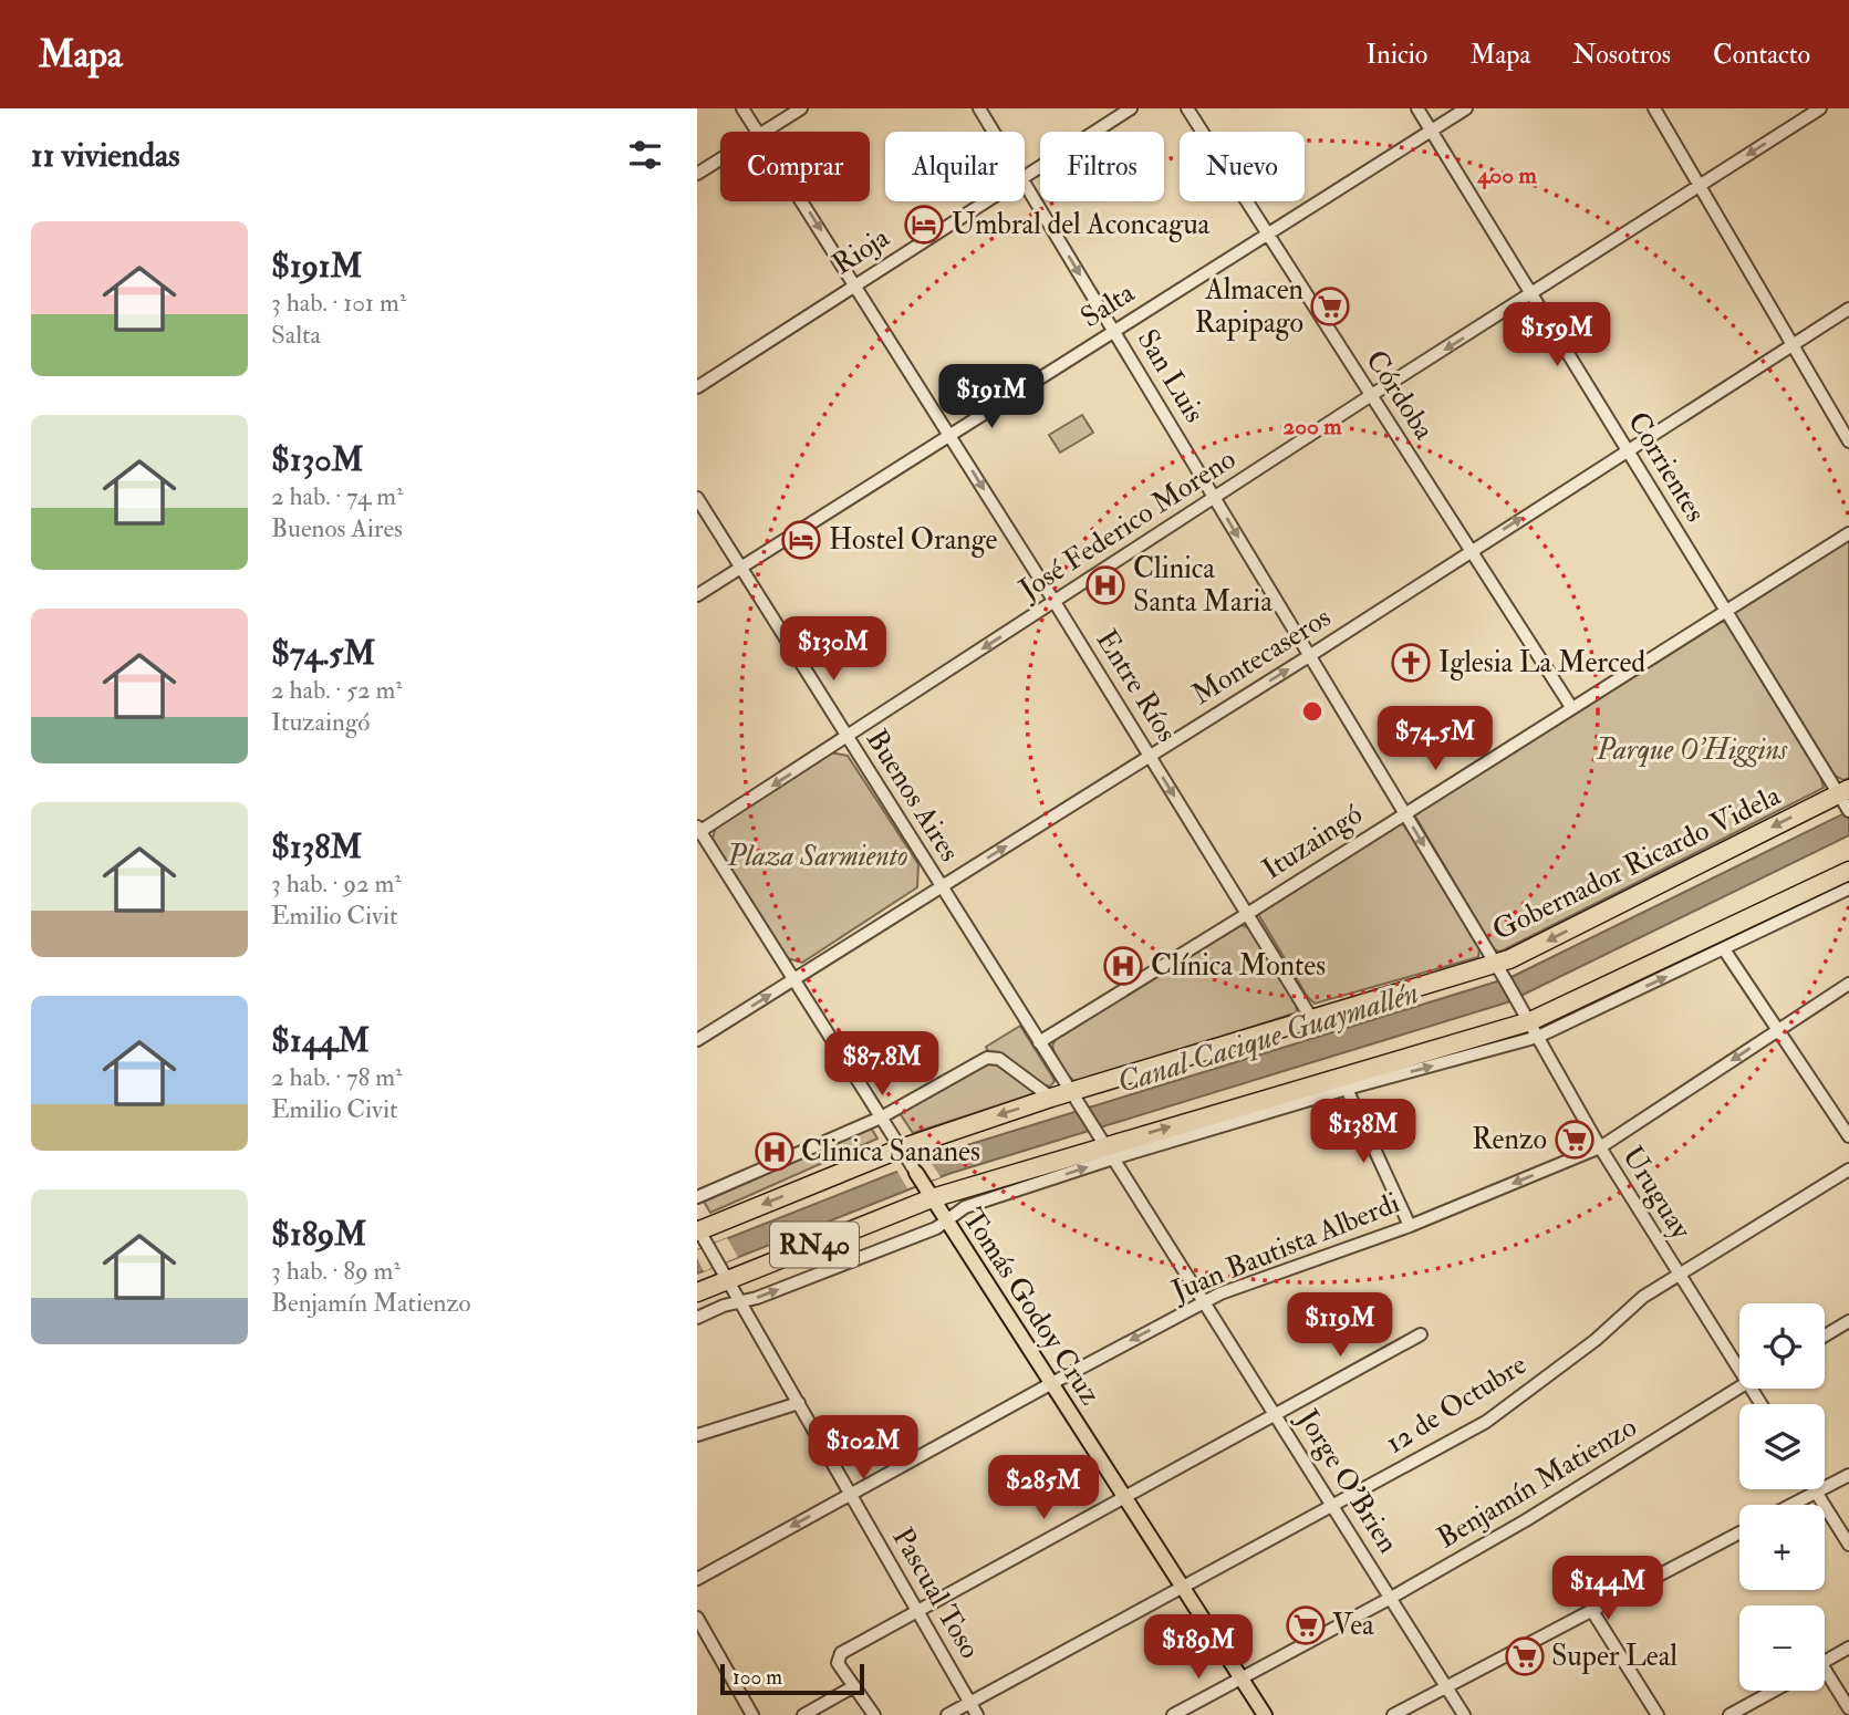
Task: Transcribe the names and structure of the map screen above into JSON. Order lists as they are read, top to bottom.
{
  "streets": {
    "highway": ["Gobernador Ricardo Videla", "RN40"],
    "main road": ["Tomás Godoy Cruz"],
    "street": [
      "Rioja",
      "Salta",
      "San Luis",
      "Córdoba",
      "Corrientes",
      "José Federico Moreno",
      "Montecaseros",
      "Entre Ríos",
      "Buenos Aires",
      "Ituzaingó",
      "Uruguay",
      "Juan Bautista Alberdi",
      "12 de Octubre",
      "Jorge O'Brien",
      "Benjamín Matienzo",
      "Pascual Toso"
    ]
  },
  "crossings": [
    ["Rioja", "Entre Ríos"],
    ["Salta", "San Luis"],
    ["Salta", "Córdoba"],
    ["Salta", "Corrientes"],
    ["Salta", "Entre Ríos"],
    ["Salta", "Buenos Aires"],
    ["San Luis", "José Federico Moreno"],
    ["San Luis", "Montecaseros"],
    ["San Luis", "Ituzaingó"],
    ["San Luis", "Gobernador Ricardo Videla"],
    ["San Luis", "Uruguay"],
    ["Córdoba", "José Federico Moreno"],
    ["Córdoba", "Montecaseros"],
    ["Córdoba", "Ituzaingó"],
    ["Corrientes", "José Federico Moreno"],
    ["Corrientes", "Montecaseros"],
    ["Corrientes", "Ituzaingó"],
    ["Corrientes", "Gobernador Ricardo Videla"],
    ["José Federico Moreno", "Entre Ríos"],
    ["José Federico Moreno", "Buenos Aires"],
    ["Montecaseros", "Entre Ríos"],
    ["Montecaseros", "Buenos Aires"],
    ["Entre Ríos", "Ituzaingó"],
    ["Entre Ríos", "Gobernador Ricardo Videla"],
    ["Buenos Aires", "Ituzaingó"],
    ["Buenos Aires", "Gobernador Ricardo Videla"],
    ["Buenos Aires", "Jorge O'Brien"],
    ["Gobernador Ricardo Videla", "Uruguay"],
    ["Gobernador Ricardo Videla", "Tomás Godoy Cruz"],
    ["Gobernador Ricardo Videla", "Jorge O'Brien"],
    ["Gobernador Ricardo Videla", "Pascual Toso"],
    ["Uruguay", "Juan Bautista Alberdi"],
    ["Uruguay", "12 de Octubre"],
    ["Juan Bautista Alberdi", "Tomás Godoy Cruz"],
    ["Juan Bautista Alberdi", "Jorge O'Brien"],
    ["Juan Bautista Alberdi", "Pascual Toso"],
    ["Tomás Godoy Cruz", "12 de Octubre"],
    ["Tomás Godoy Cruz", "Benjamín Matienzo"],
    ["12 de Octubre", "Jorge O'Brien"],
    ["12 de Octubre", "Pascual Toso"],
    ["Jorge O'Brien", "Benjamín Matienzo"]
  ],
  "one_way": [
    "San Luis",
    "José Federico Moreno",
    "Montecaseros",
    "Entre Ríos",
    "Juan Bautista Alberdi"
  ],
  "water": ["Canal Cacique Guaymallén"],
  "parks": ["Parque O'Higgins", "Plaza Sarmiento"],
  "places": {
    "hotel": ["Umbral del Aconcagua", "Hostel Orange"],
    "supermarket": [
      "Almacen Rapipago",
      "Renzo",
      "Vea",
      "Super Leal"
    ],
    "hospital": ["Clinica Santa Maria", "Clínica Montes", "Clinica Sananes"],
    "church": ["Iglesia La Merced"]
  },
  "scale_bar": "100 m",
  "page": {
    "header": "Mapa",
    "nav": [
      "Inicio",
      "Mapa",
      "Nosotros",
      "Contacto"
    ],
    "heading": "11 viviendas",
    "chip": [
      "Comprar",
      "Alquilar",
      "Filtros",
      "Nuevo"
    ],
    "list": [
      {
        "name": "$191M",
        "note": "3 hab. · 101 m² · Salta"
      },
      {
        "name": "$130M",
        "note": "2 hab. · 74 m² · Buenos Aires"
      },
      {
        "name": "$74.5M",
        "note": "2 hab. · 52 m² · Ituzaingó"
      },
      {
        "name": "$138M",
        "note": "3 hab. · 92 m² · Emilio Civit"
      },
      {
        "name": "$144M",
        "note": "2 hab. · 78 m² · Emilio Civit"
      },
      {
        "name": "$189M",
        "note": "3 hab. · 89 m² · Benjamín Matienzo"
      }
    ],
    "price": [
      "$159M",
      "$191M",
      "$130M",
      "$74.5M",
      "$87.8M",
      "$138M",
      "$119M",
      "$102M",
      "$285M",
      "$144M",
      "$189M"
    ],
    "map_buttons": ["+", "−"],
    "scale": "100 m"
  },
  "rings": ["400 m", "200 m"]
}
